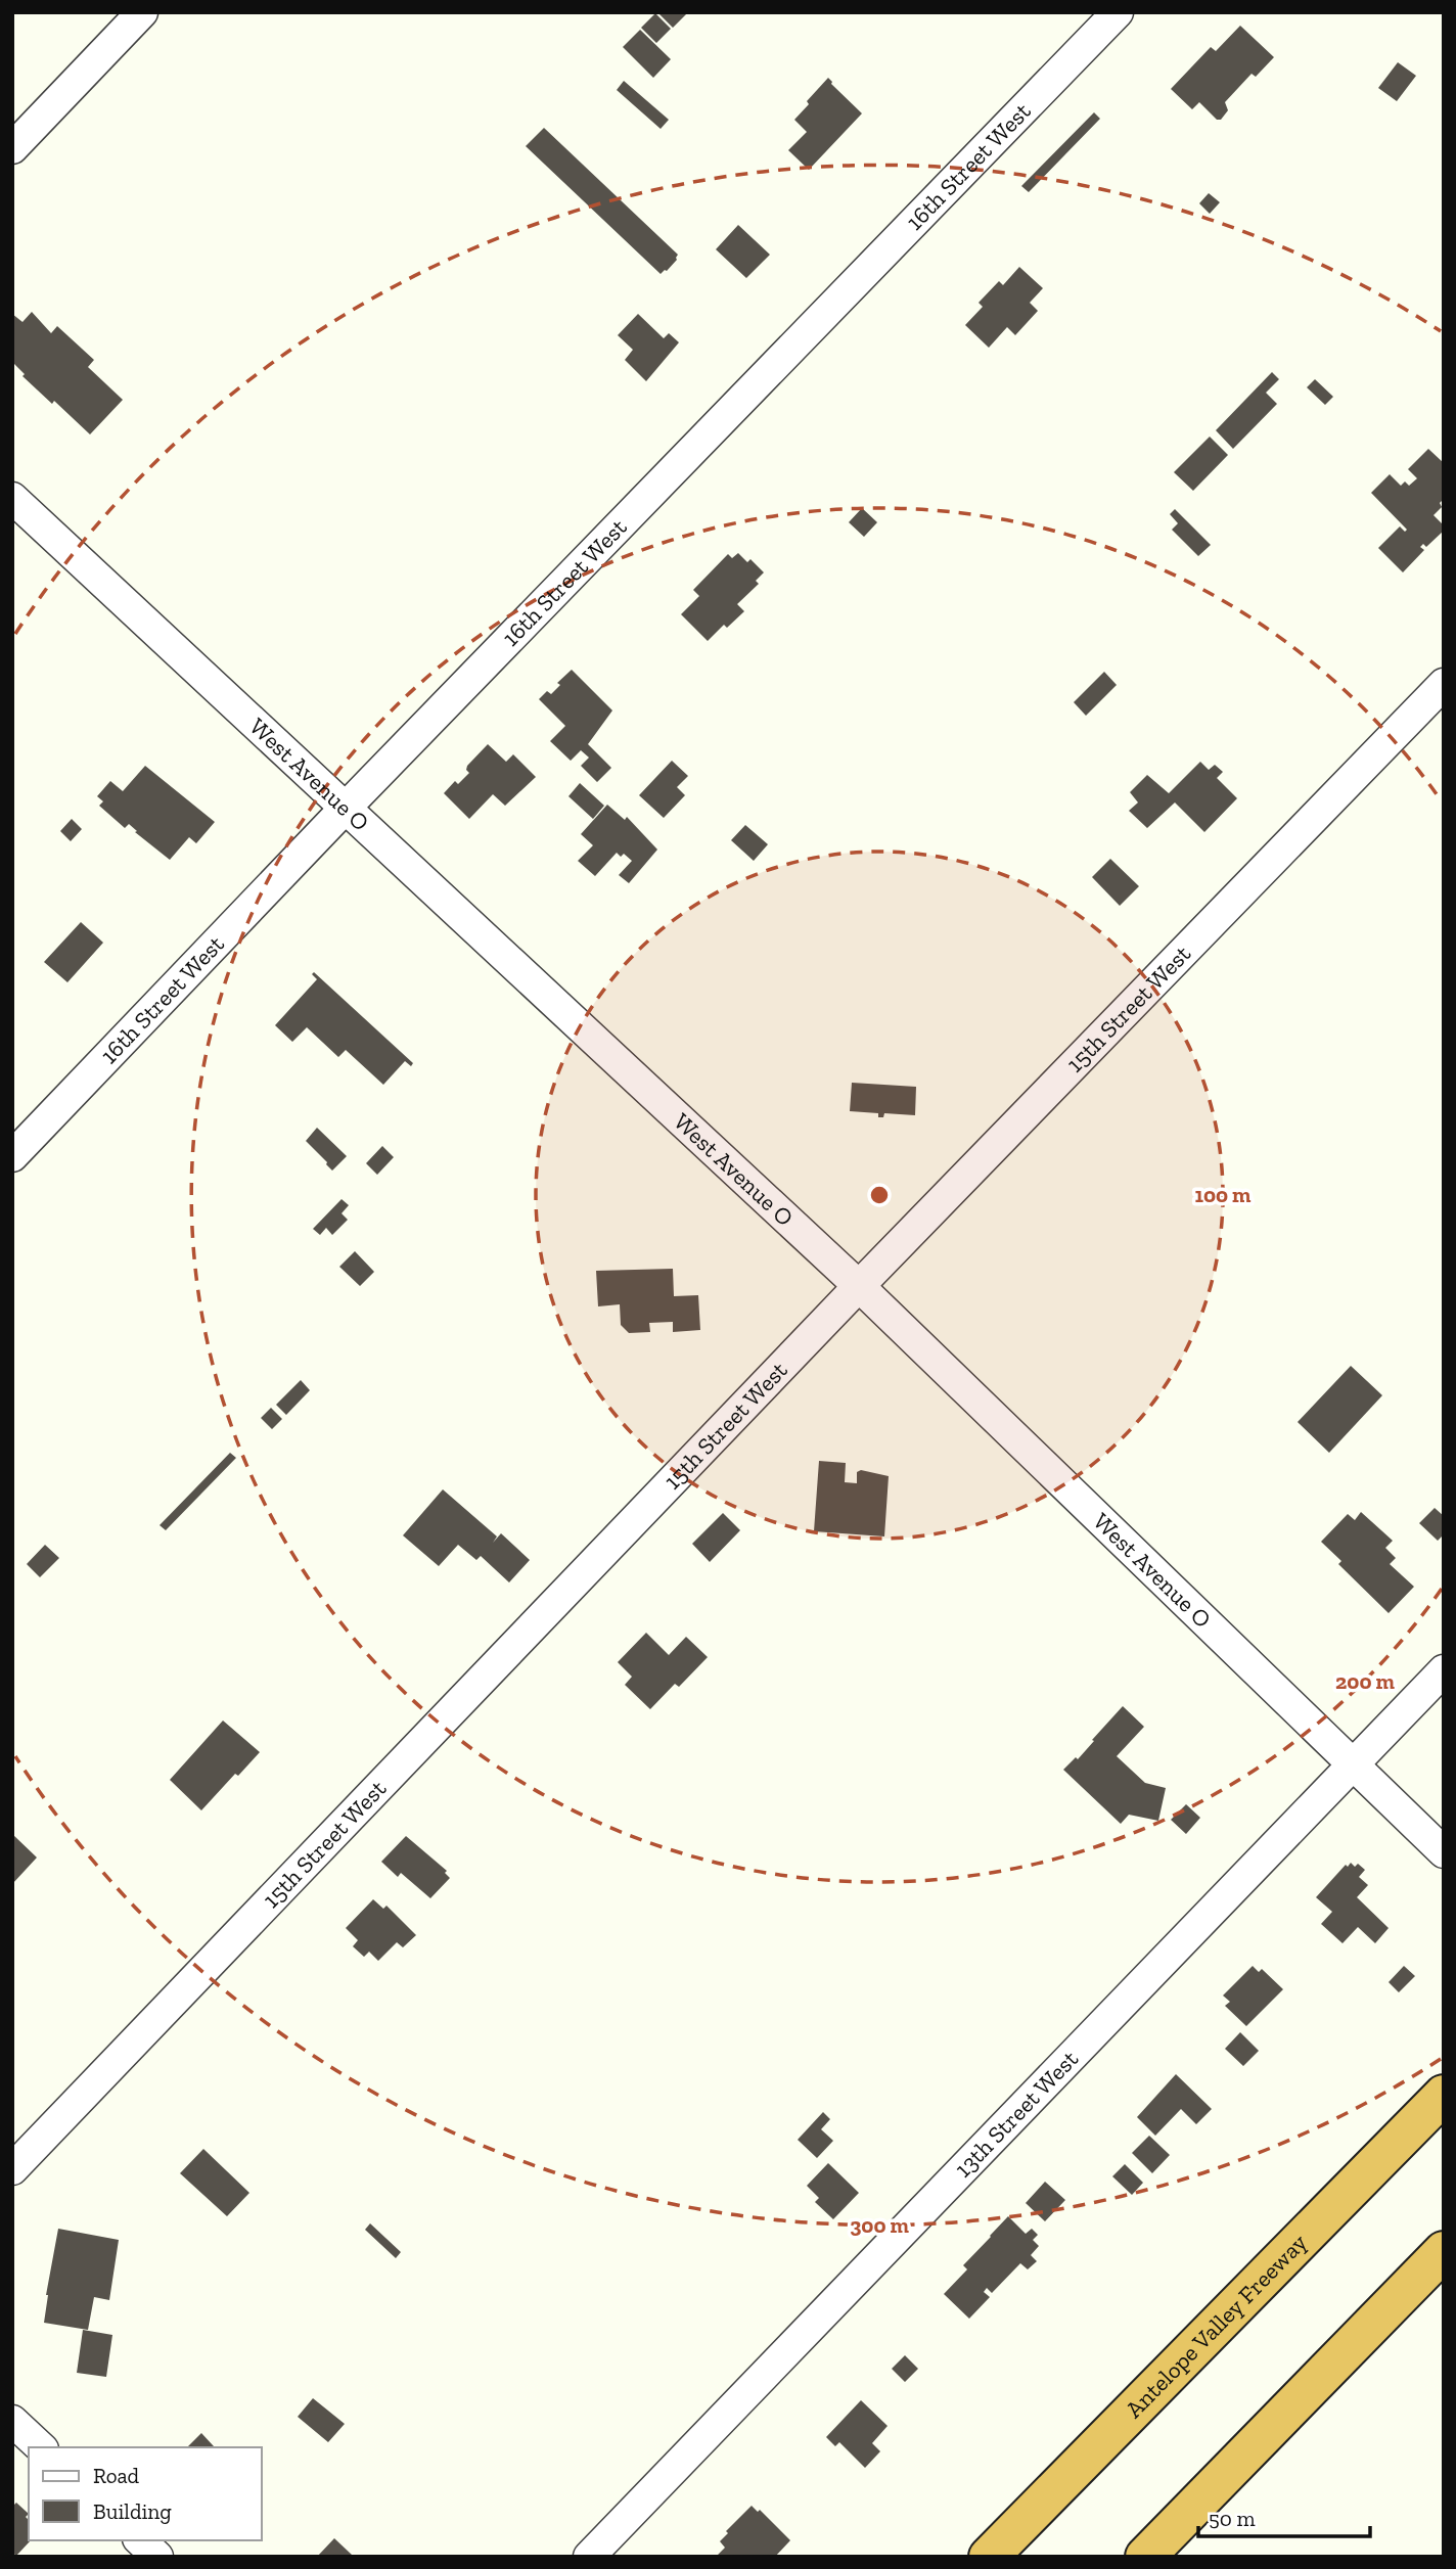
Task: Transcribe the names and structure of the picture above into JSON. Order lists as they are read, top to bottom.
{
  "streets": {
    "highway": ["Antelope Valley Freeway"],
    "street": [
      "16th Street West",
      "West Avenue O",
      "15th Street West",
      "13th Street West"
    ]
  },
  "crossings": [
    ["16th Street West", "West Avenue O"],
    ["West Avenue O", "15th Street West"],
    ["West Avenue O", "13th Street West"]
  ],
  "legend": ["Road", "Building"],
  "scale_bar": "50 m",
  "rings": ["100 m", "200 m", "300 m"]
}
